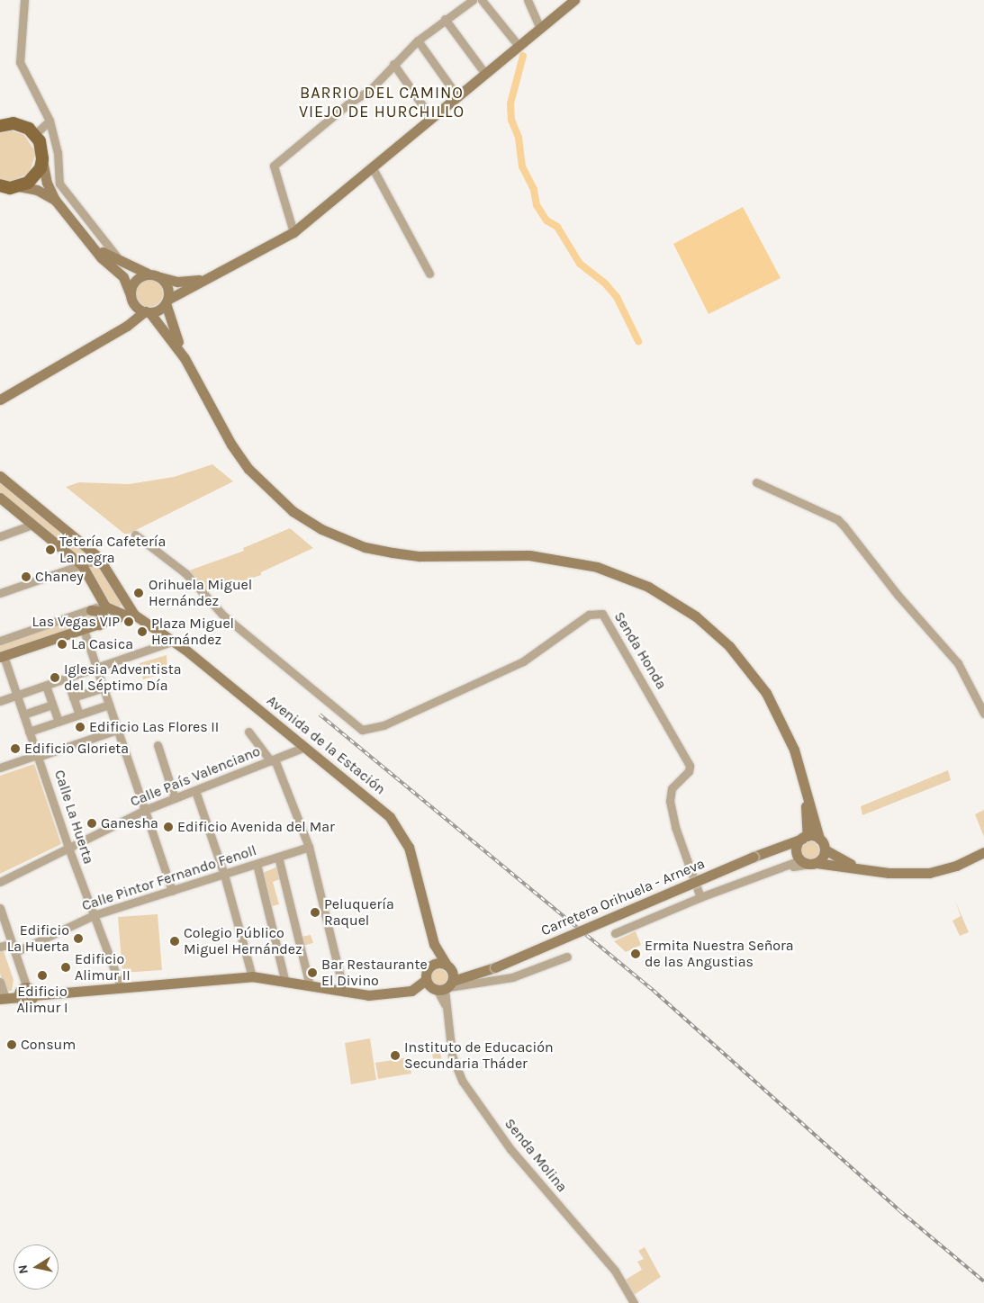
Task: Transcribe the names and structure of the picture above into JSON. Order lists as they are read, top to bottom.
{
  "streets": {
    "main road": ["Avenida de la Estación", "Carretera Orihuela - Arneva"],
    "street": [
      "Senda Honda",
      "Calle País Valenciano",
      "Calle La Huerta",
      "Calle Pintor Fernando Fenoll",
      "Senda Molina"
    ]
  },
  "crossings": [
    ["Avenida de la Estación", "Calle País Valenciano"],
    ["Avenida de la Estación", "Carretera Orihuela - Arneva"],
    ["Avenida de la Estación", "Senda Molina"],
    ["Calle País Valenciano", "Calle La Huerta"],
    ["Calle La Huerta", "Calle Pintor Fernando Fenoll"],
    ["Calle La Huerta", "Carretera Orihuela - Arneva"],
    ["Carretera Orihuela - Arneva", "Senda Molina"]
  ],
  "districts": ["BARRIO DEL CAMINO VIEJO DE HURCHILLO"],
  "places": [
    "Tetería Cafetería La negra",
    "Chaney",
    "Orihuela Miguel Hernández",
    "Las Vegas VIP",
    "Plaza Miguel Hernández",
    "La Casica",
    "Iglesia Adventista del Séptimo Día",
    "Edificio Las Flores II",
    "Edificio Glorieta",
    "Ganesha",
    "Edificio Avenida del Mar",
    "Peluquería Raquel",
    "Edificio La Huerta",
    "Colegio Público Miguel Hernández",
    "Ermita Nuestra Señora de las Angustias",
    "Edificio Alimur II",
    "Bar Restaurante El Divino",
    "Edificio Alimur I",
    "Consum",
    "Instituto de Educación Secundaria Tháder"
  ],
  "north": "left"
}
